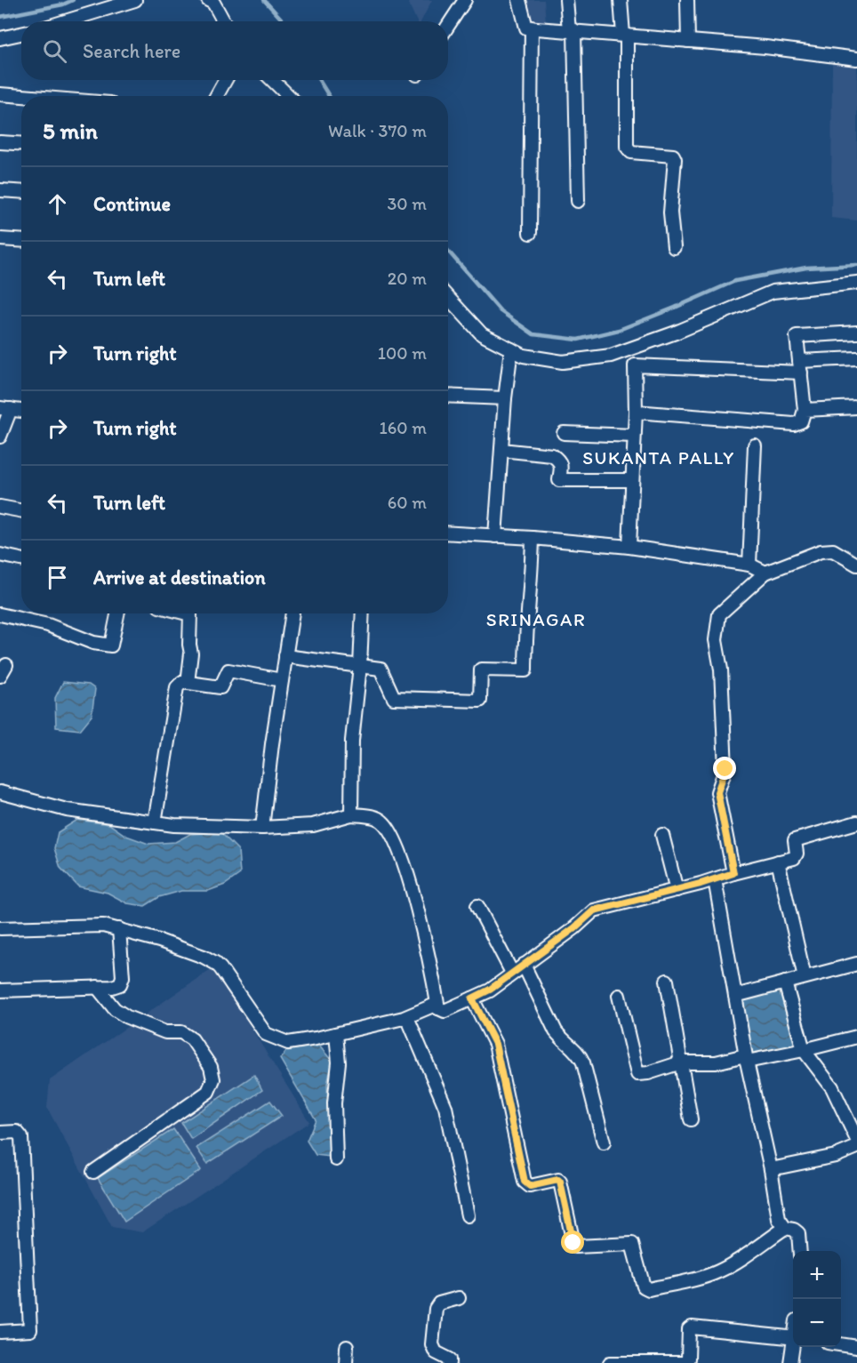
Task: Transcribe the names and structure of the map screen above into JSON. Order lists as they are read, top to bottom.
{
  "districts": ["SUKANTA PALLY", "SRINAGAR"],
  "page": {
    "search": "Search here",
    "heading": ["5 min", "Walk · 370 m"],
    "list": [
      ["Continue", "30 m"],
      ["Turn left", "20 m"],
      ["Turn right", "100 m"],
      ["Turn right", "160 m"],
      ["Turn left", "60 m"],
      "Arrive at destination"
    ],
    "map_buttons": ["+", "−"]
  }
}
